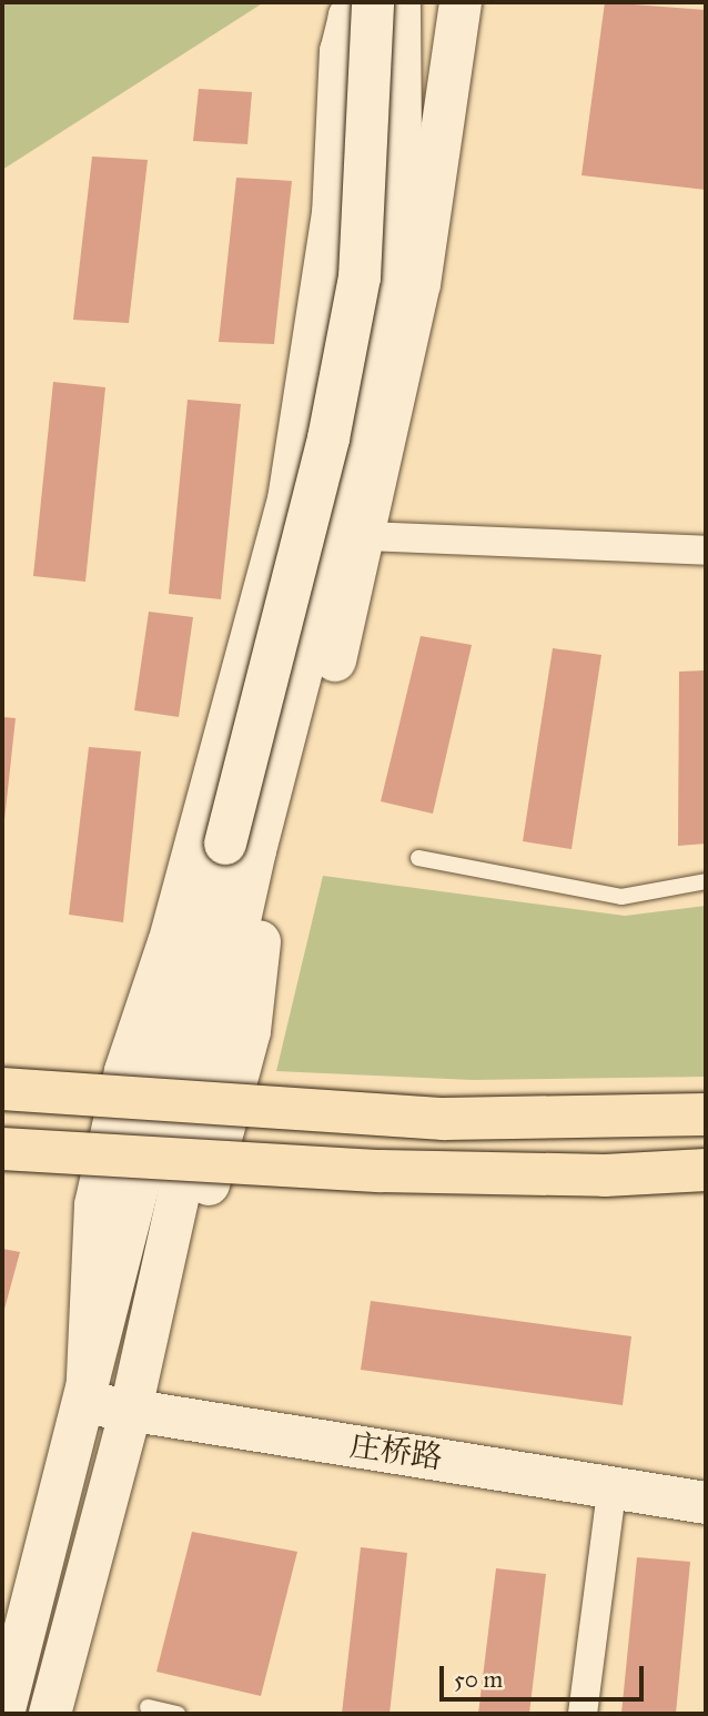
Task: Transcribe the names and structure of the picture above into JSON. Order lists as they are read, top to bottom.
{
  "streets": {
    "main road": ["庄桥路"]
  },
  "scale_bar": "50 m"
}
